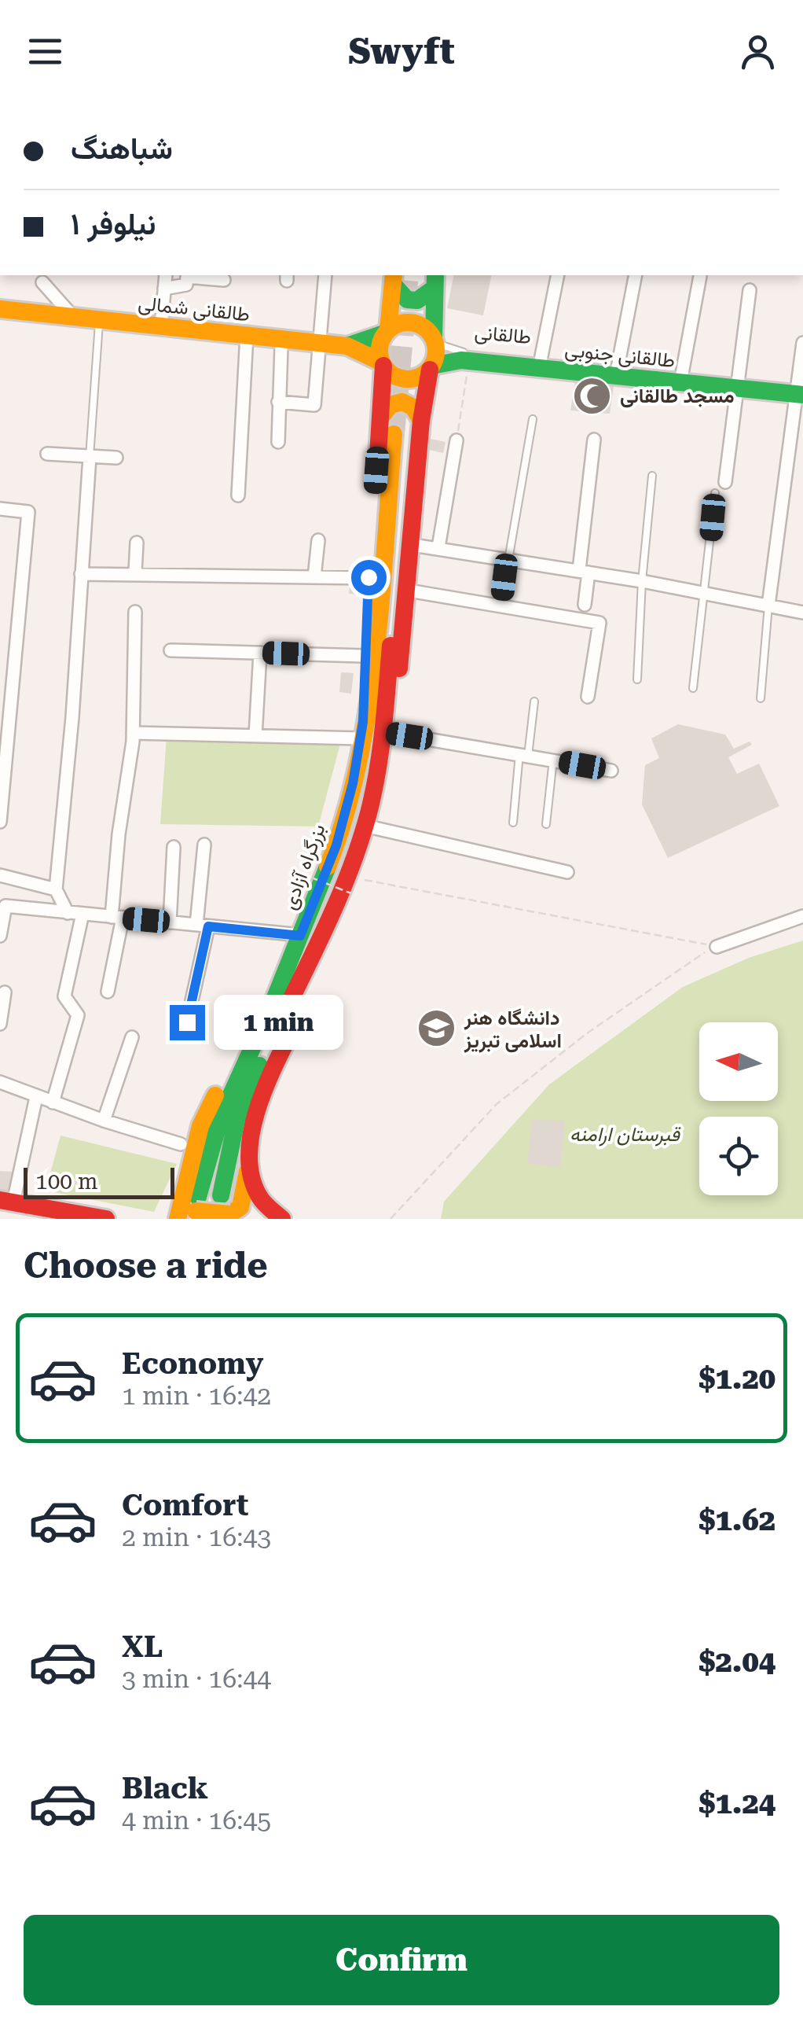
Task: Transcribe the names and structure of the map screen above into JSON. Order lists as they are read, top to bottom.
{
  "streets": {
    "main road": ["طالقانی شمالی", "طالقانی جنوبی", "بزرگراه آزادی"],
    "lane": ["طالقانی"]
  },
  "crossings": [
    ["طالقانی شمالی", "طالقانی"],
    ["طالقانی شمالی", "طالقانی جنوبی"],
    ["طالقانی شمالی", "بزرگراه آزادی"],
    ["طالقانی", "طالقانی جنوبی"],
    ["طالقانی", "بزرگراه آزادی"],
    ["طالقانی جنوبی", "بزرگراه آزادی"]
  ],
  "parks": ["قبرستان ارامنه"],
  "places": {
    "mosque": ["مسجد طالقانی"],
    "school or university": ["دانشگاه هنر اسلامی تبریز"]
  },
  "scale_bar": "100 m",
  "north": "left",
  "page": {
    "header": "Swyft",
    "banner": ["شباهنگ", "نیلوفر ۱"],
    "bubble": "1 min",
    "scale": "100 m",
    "heading": "Choose a ride",
    "list": [
      {
        "name": "Economy",
        "note": "1 min · 16:42",
        "value": "$1.20"
      },
      {
        "name": "Comfort",
        "note": "2 min · 16:43",
        "value": "$1.62"
      },
      {
        "name": "XL",
        "note": "3 min · 16:44",
        "value": "$2.04"
      },
      {
        "name": "Black",
        "note": "4 min · 16:45",
        "value": "$1.24"
      }
    ],
    "buttons": "Confirm"
  }
}
